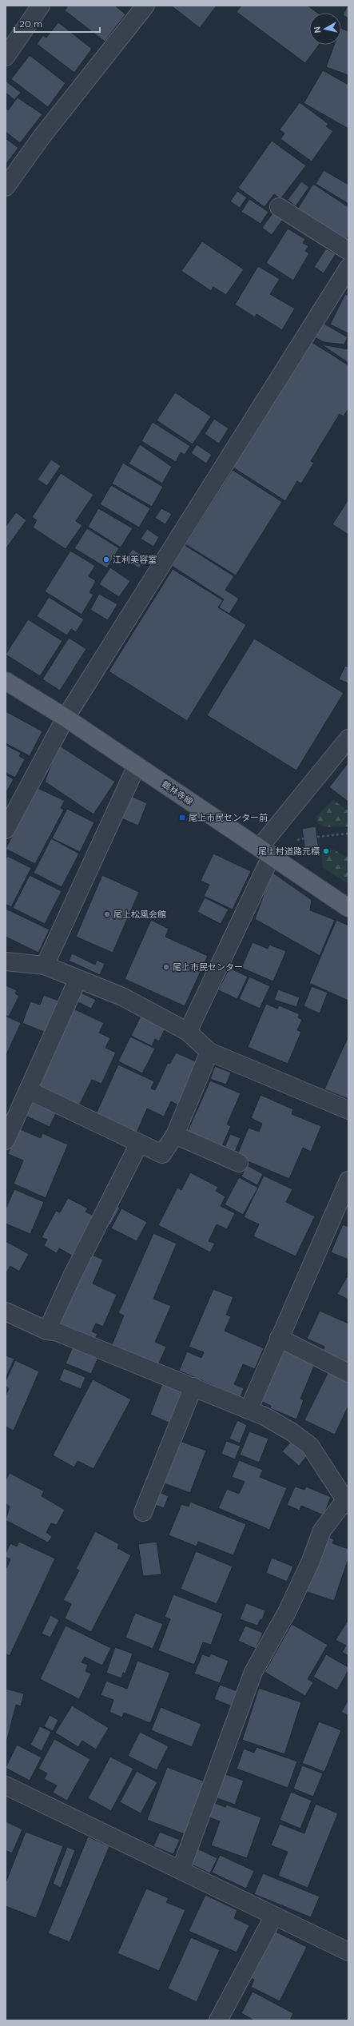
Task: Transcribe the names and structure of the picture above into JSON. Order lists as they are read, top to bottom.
{
  "streets": {
    "main road": ["鶴林寺線"]
  },
  "places": {
    "other": [
      "江利美容室",
      "尾上村道路元標",
      "尾上松風会館",
      "尾上市民センター"
    ],
    "transit": ["尾上市民センター前"]
  },
  "scale_bar": "20 m",
  "north": "left"
}
